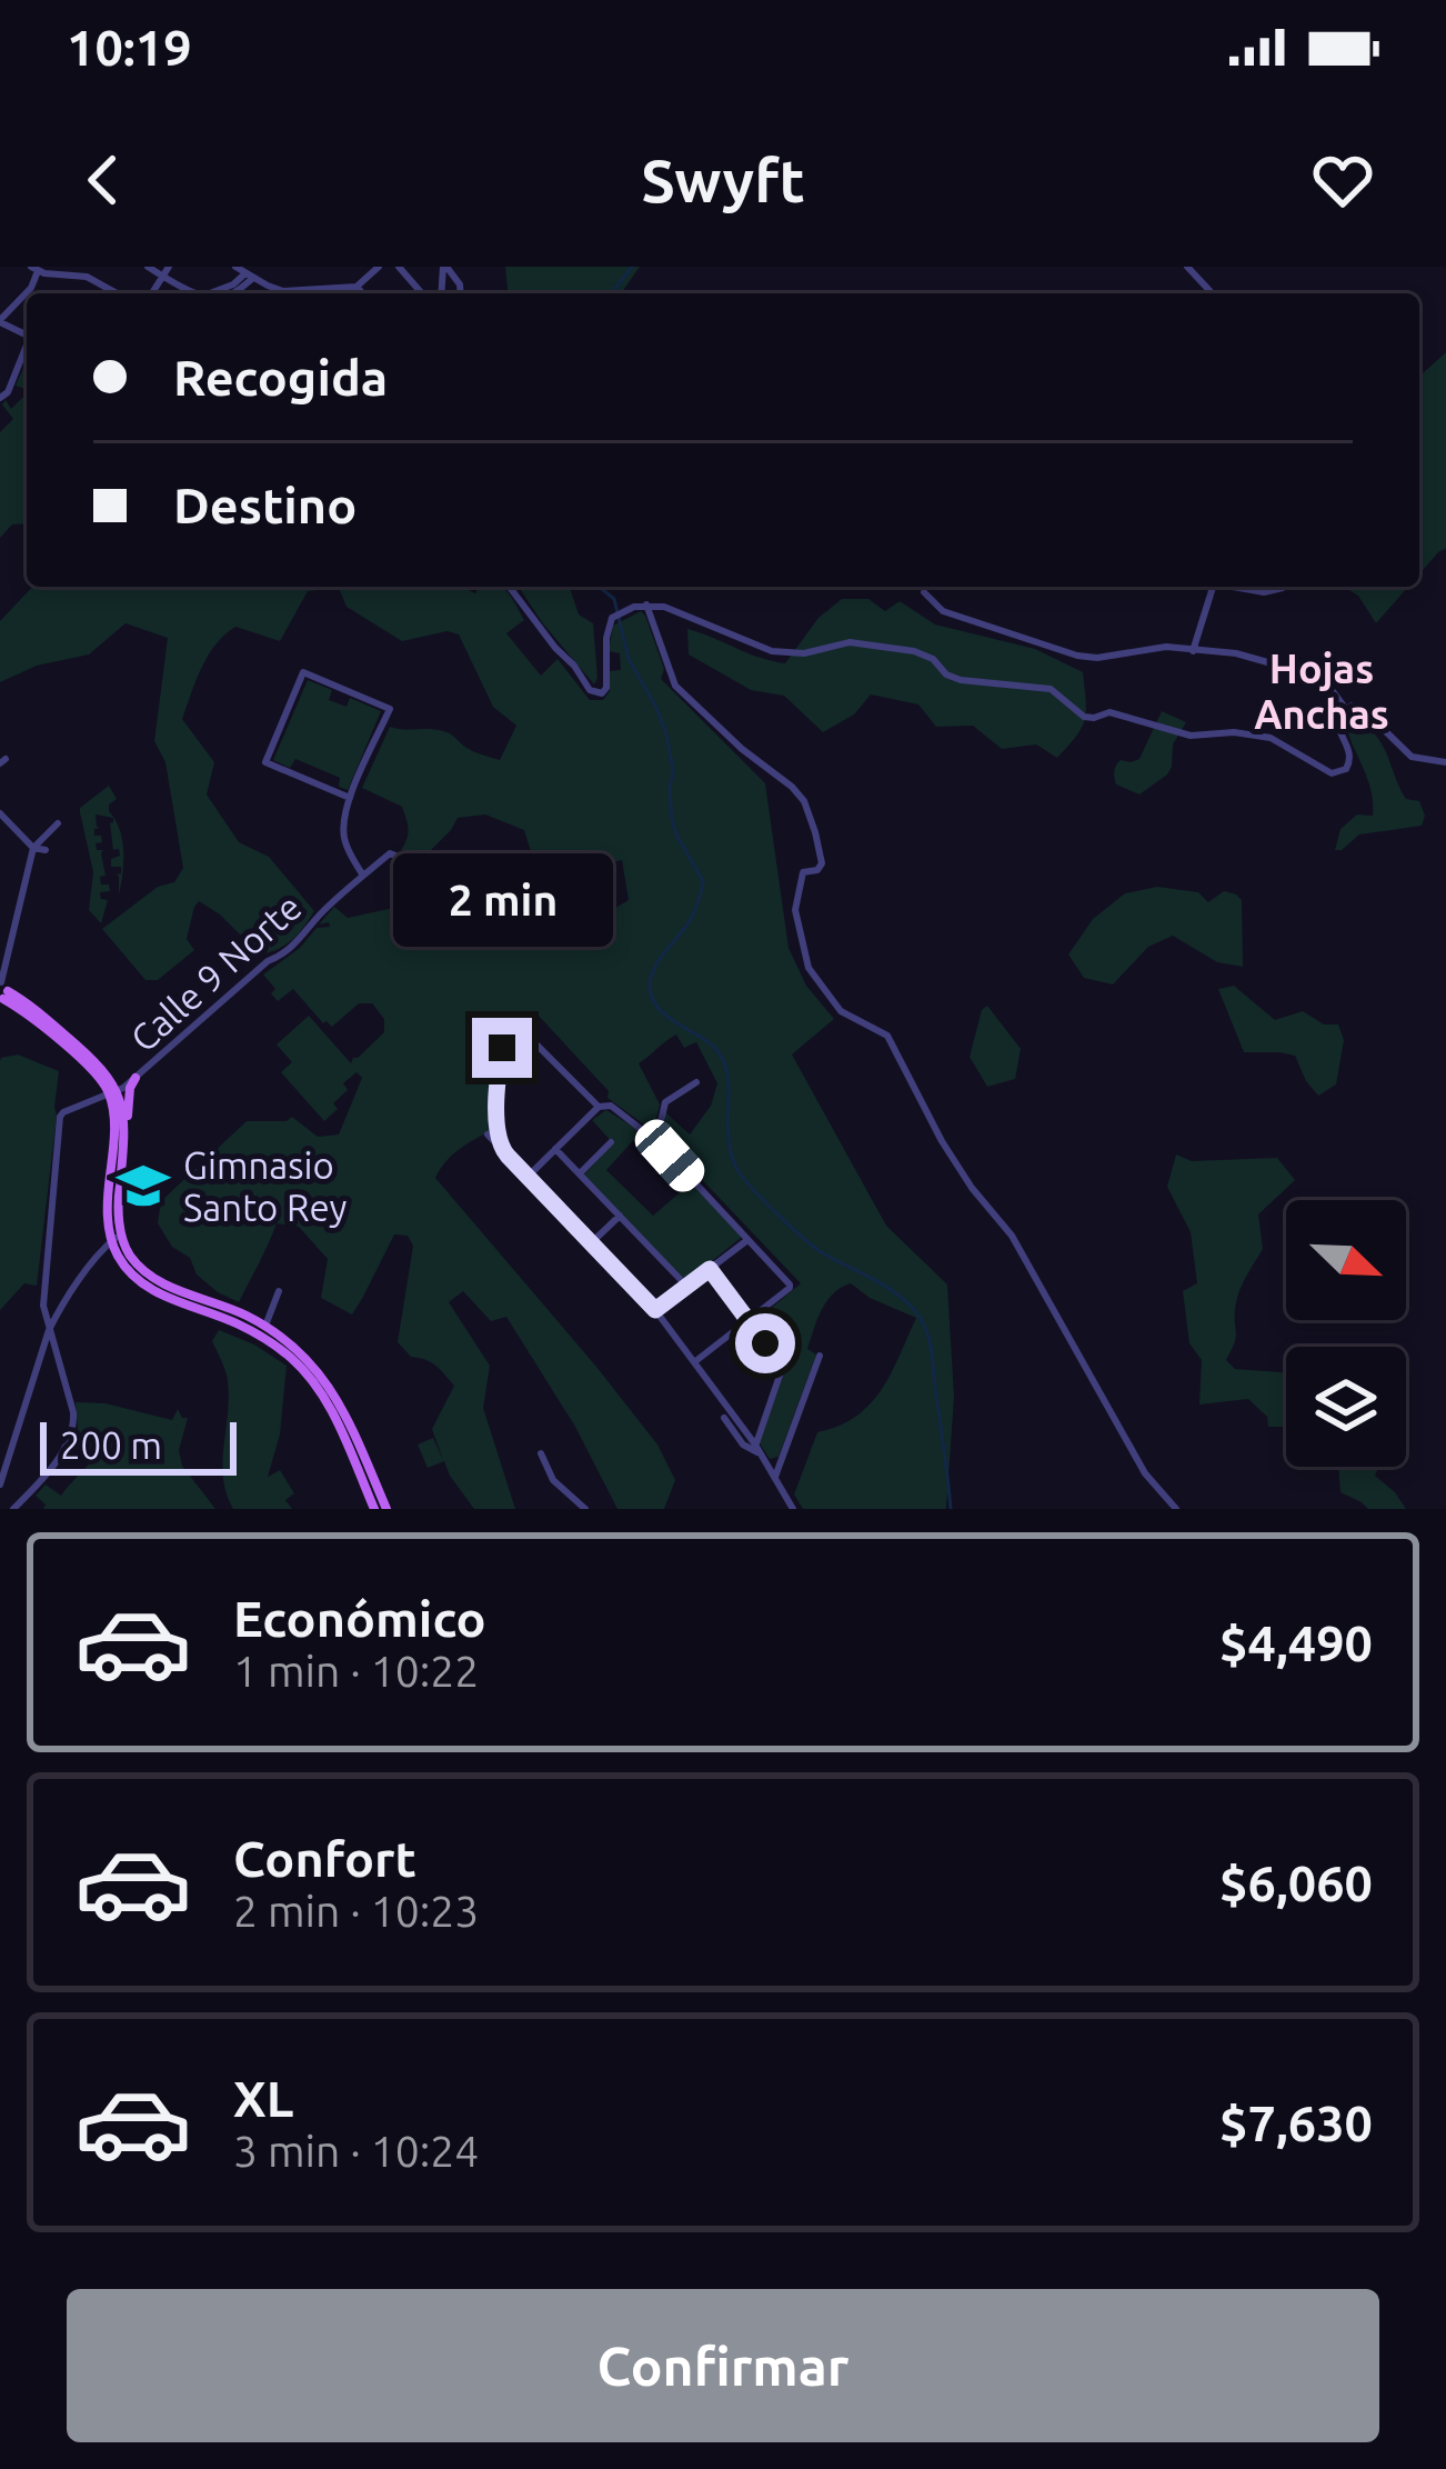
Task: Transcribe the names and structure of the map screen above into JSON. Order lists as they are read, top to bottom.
{
  "streets": {
    "street": ["Calle 9 Norte"]
  },
  "districts": ["Hojas Anchas"],
  "places": {
    "school or university": ["Gimnasio Santo Rey"]
  },
  "scale_bar": "200 m",
  "north": "bottom right",
  "page": {
    "status": "10:19",
    "header": "Swyft",
    "banner": ["Recogida", "Destino"],
    "bubble": "2 min",
    "scale": "200 m",
    "list": [
      {
        "name": "Económico",
        "note": "1 min · 10:22",
        "value": "$4,490"
      },
      {
        "name": "Confort",
        "note": "2 min · 10:23",
        "value": "$6,060"
      },
      {
        "name": "XL",
        "note": "3 min · 10:24",
        "value": "$7,630"
      }
    ],
    "buttons": "Confirmar"
  }
}
